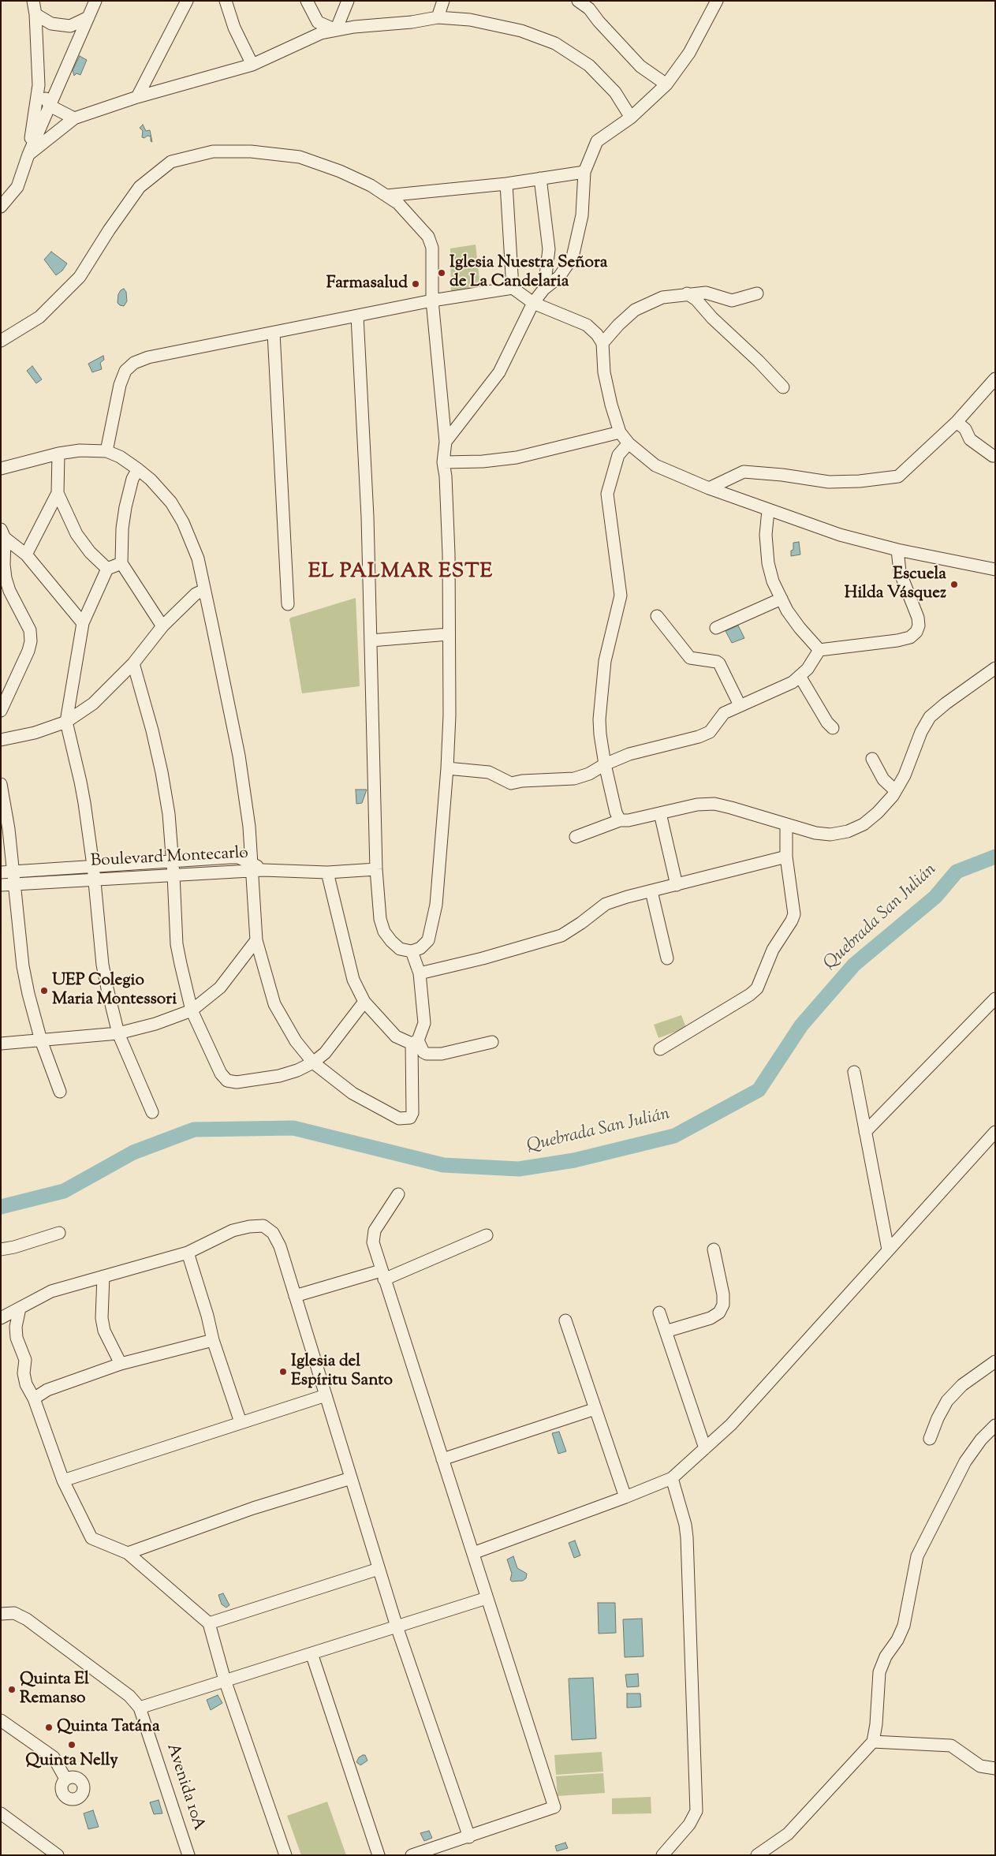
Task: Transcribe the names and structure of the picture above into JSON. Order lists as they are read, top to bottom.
{
  "streets": {
    "street": ["Boulevard Montecarlo", "Avenida 10A"]
  },
  "districts": ["EL PALMAR ESTE"],
  "water": ["Quebrada San Julián"],
  "places": [
    "Iglesia Nuestra Señora de La Candelaria",
    "Farmasalud",
    "Escuela Hilda Vásquez",
    "UEP Colegio Maria Montessori",
    "Iglesia del Espíritu Santo",
    "Quinta El Remanso",
    "Quinta Tatána",
    "Quinta Nelly"
  ]
}
